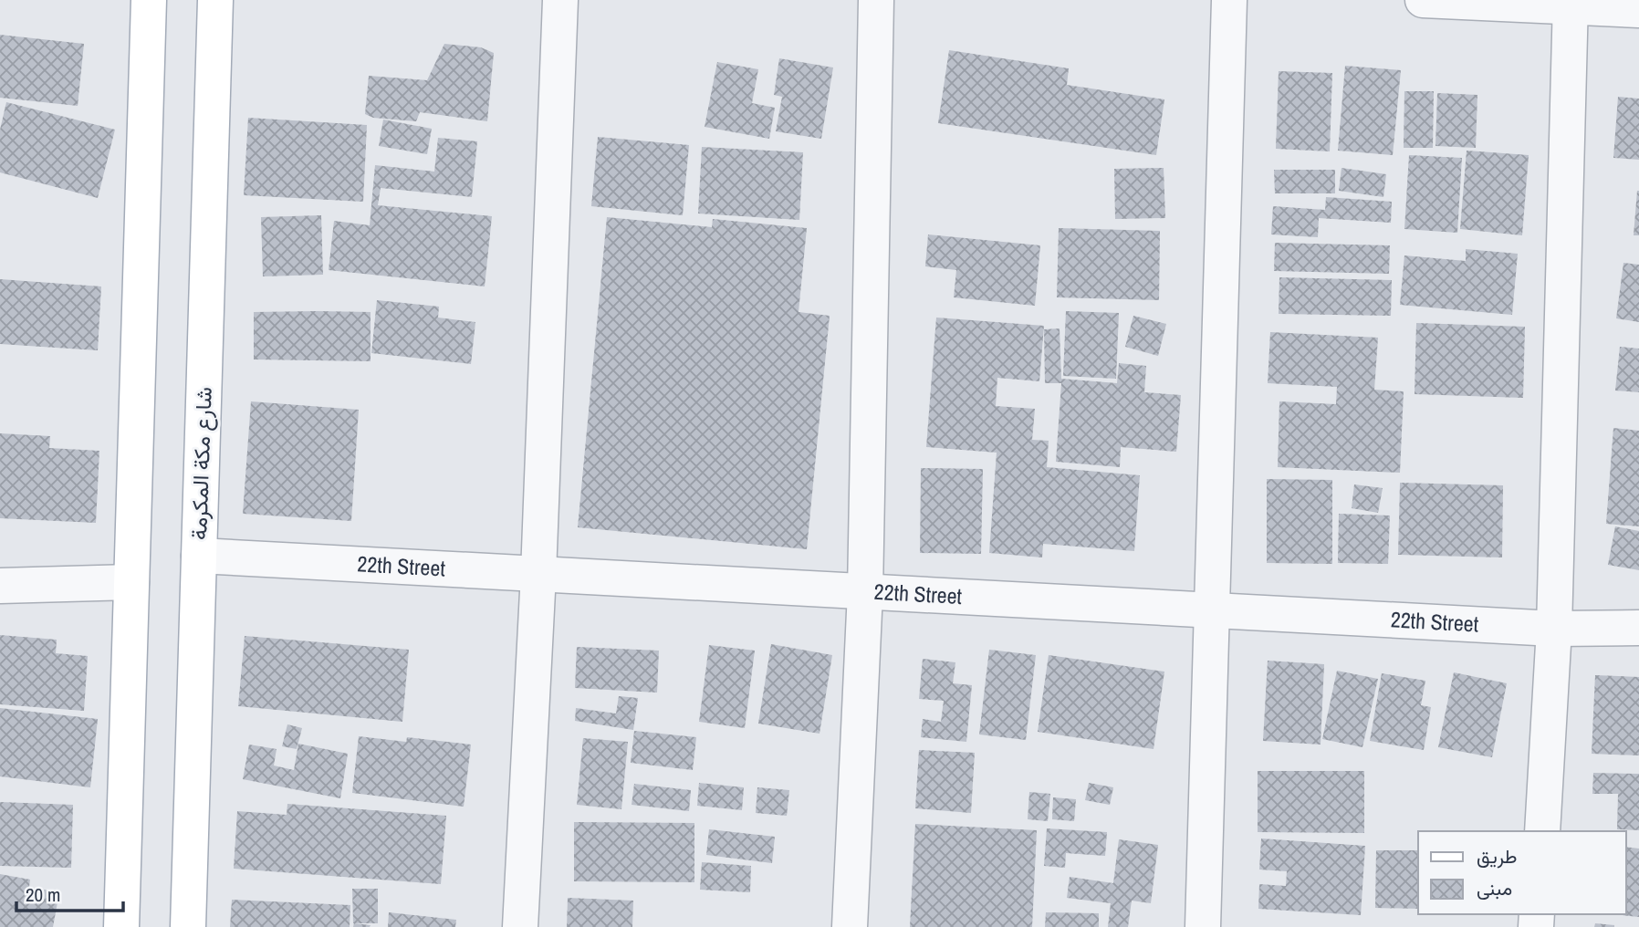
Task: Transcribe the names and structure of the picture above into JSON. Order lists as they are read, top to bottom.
{
  "streets": {
    "main road": ["شارع مكة المكرمة"],
    "street": ["22th Street"]
  },
  "crossings": [
    ["شارع مكة المكرمة", "22th Street"]
  ],
  "legend": ["طريق", "مبنى"],
  "scale_bar": "20 m"
}
